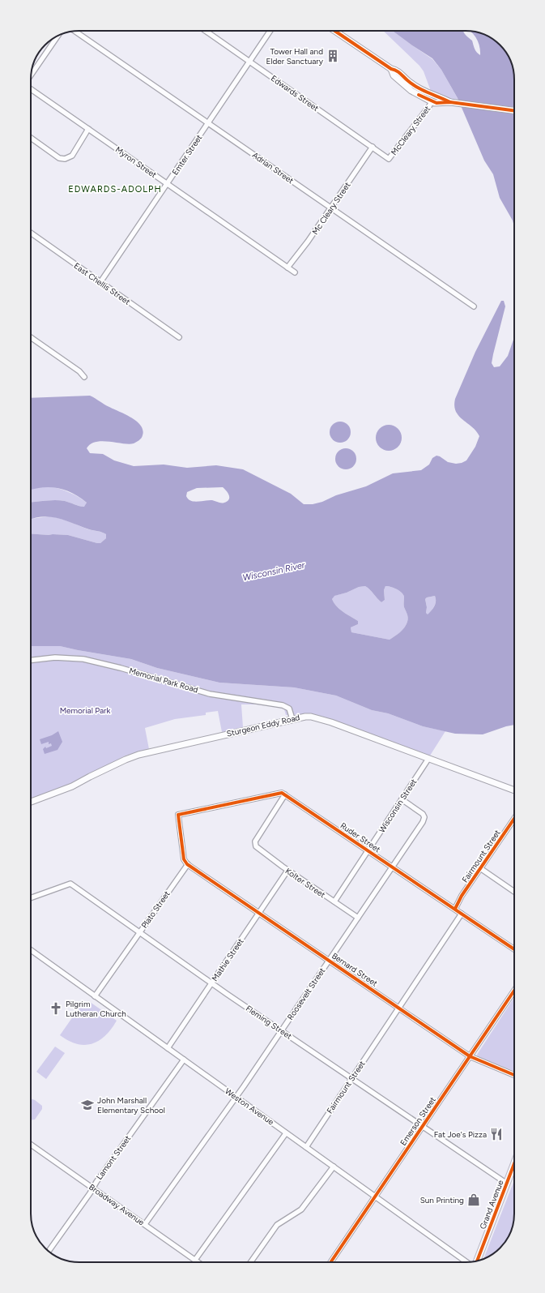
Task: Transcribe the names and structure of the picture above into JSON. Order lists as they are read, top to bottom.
{
  "streets": {
    "main road": ["Grand Avenue"],
    "street": [
      "Edwards Street",
      "McCleary Street",
      "Emter Street",
      "Myron Street",
      "Adrian Street",
      "Mc Cleary Street",
      "East Chellis Street",
      "Memorial Park Road",
      "Sturgeon Eddy Road",
      "Wisconsin Street",
      "Ruder Street",
      "Fairmount Street",
      "Kolter Street",
      "Plato Street",
      "Mathie Street",
      "Bernard Street",
      "Roosevelt Street",
      "Fleming Street",
      "Weston Avenue",
      "Emerson Street",
      "Lamont Street",
      "Broadway Avenue"
    ]
  },
  "crossings": [
    ["Edwards Street", "McCleary Street"],
    ["Edwards Street", "Emter Street"],
    ["Edwards Street", "Mc Cleary Street"],
    ["Emter Street", "Myron Street"],
    ["Emter Street", "Adrian Street"],
    ["Emter Street", "East Chellis Street"],
    ["Myron Street", "Mc Cleary Street"],
    ["Adrian Street", "Mc Cleary Street"],
    ["Memorial Park Road", "Sturgeon Eddy Road"],
    ["Sturgeon Eddy Road", "Wisconsin Street"],
    ["Wisconsin Street", "Ruder Street"],
    ["Wisconsin Street", "Kolter Street"],
    ["Wisconsin Street", "Roosevelt Street"],
    ["Ruder Street", "Fairmount Street"],
    ["Ruder Street", "Kolter Street"],
    ["Ruder Street", "Roosevelt Street"],
    ["Fairmount Street", "Bernard Street"],
    ["Fairmount Street", "Fleming Street"],
    ["Fairmount Street", "Weston Avenue"],
    ["Kolter Street", "Mathie Street"],
    ["Kolter Street", "Roosevelt Street"],
    ["Plato Street", "Bernard Street"],
    ["Plato Street", "Fleming Street"],
    ["Plato Street", "Weston Avenue"],
    ["Mathie Street", "Bernard Street"],
    ["Mathie Street", "Fleming Street"],
    ["Mathie Street", "Weston Avenue"],
    ["Bernard Street", "Roosevelt Street"],
    ["Bernard Street", "Emerson Street"],
    ["Roosevelt Street", "Fleming Street"],
    ["Roosevelt Street", "Weston Avenue"],
    ["Roosevelt Street", "Broadway Avenue"],
    ["Fleming Street", "Emerson Street"],
    ["Fleming Street", "Grand Avenue"],
    ["Weston Avenue", "Emerson Street"],
    ["Weston Avenue", "Lamont Street"],
    ["Lamont Street", "Broadway Avenue"]
  ],
  "districts": ["EDWARDS-ADOLPH"],
  "water": ["Wisconsin River"],
  "parks": ["Memorial Park"],
  "places": {
    "building": ["Tower Hall and Elder Sanctuary"],
    "church": ["Pilgrim Lutheran Church"],
    "school or university": ["John Marshall Elementary School"],
    "restaurant": ["Fat Joe's Pizza"],
    "shop": ["Sun Printing"]
  }
}
